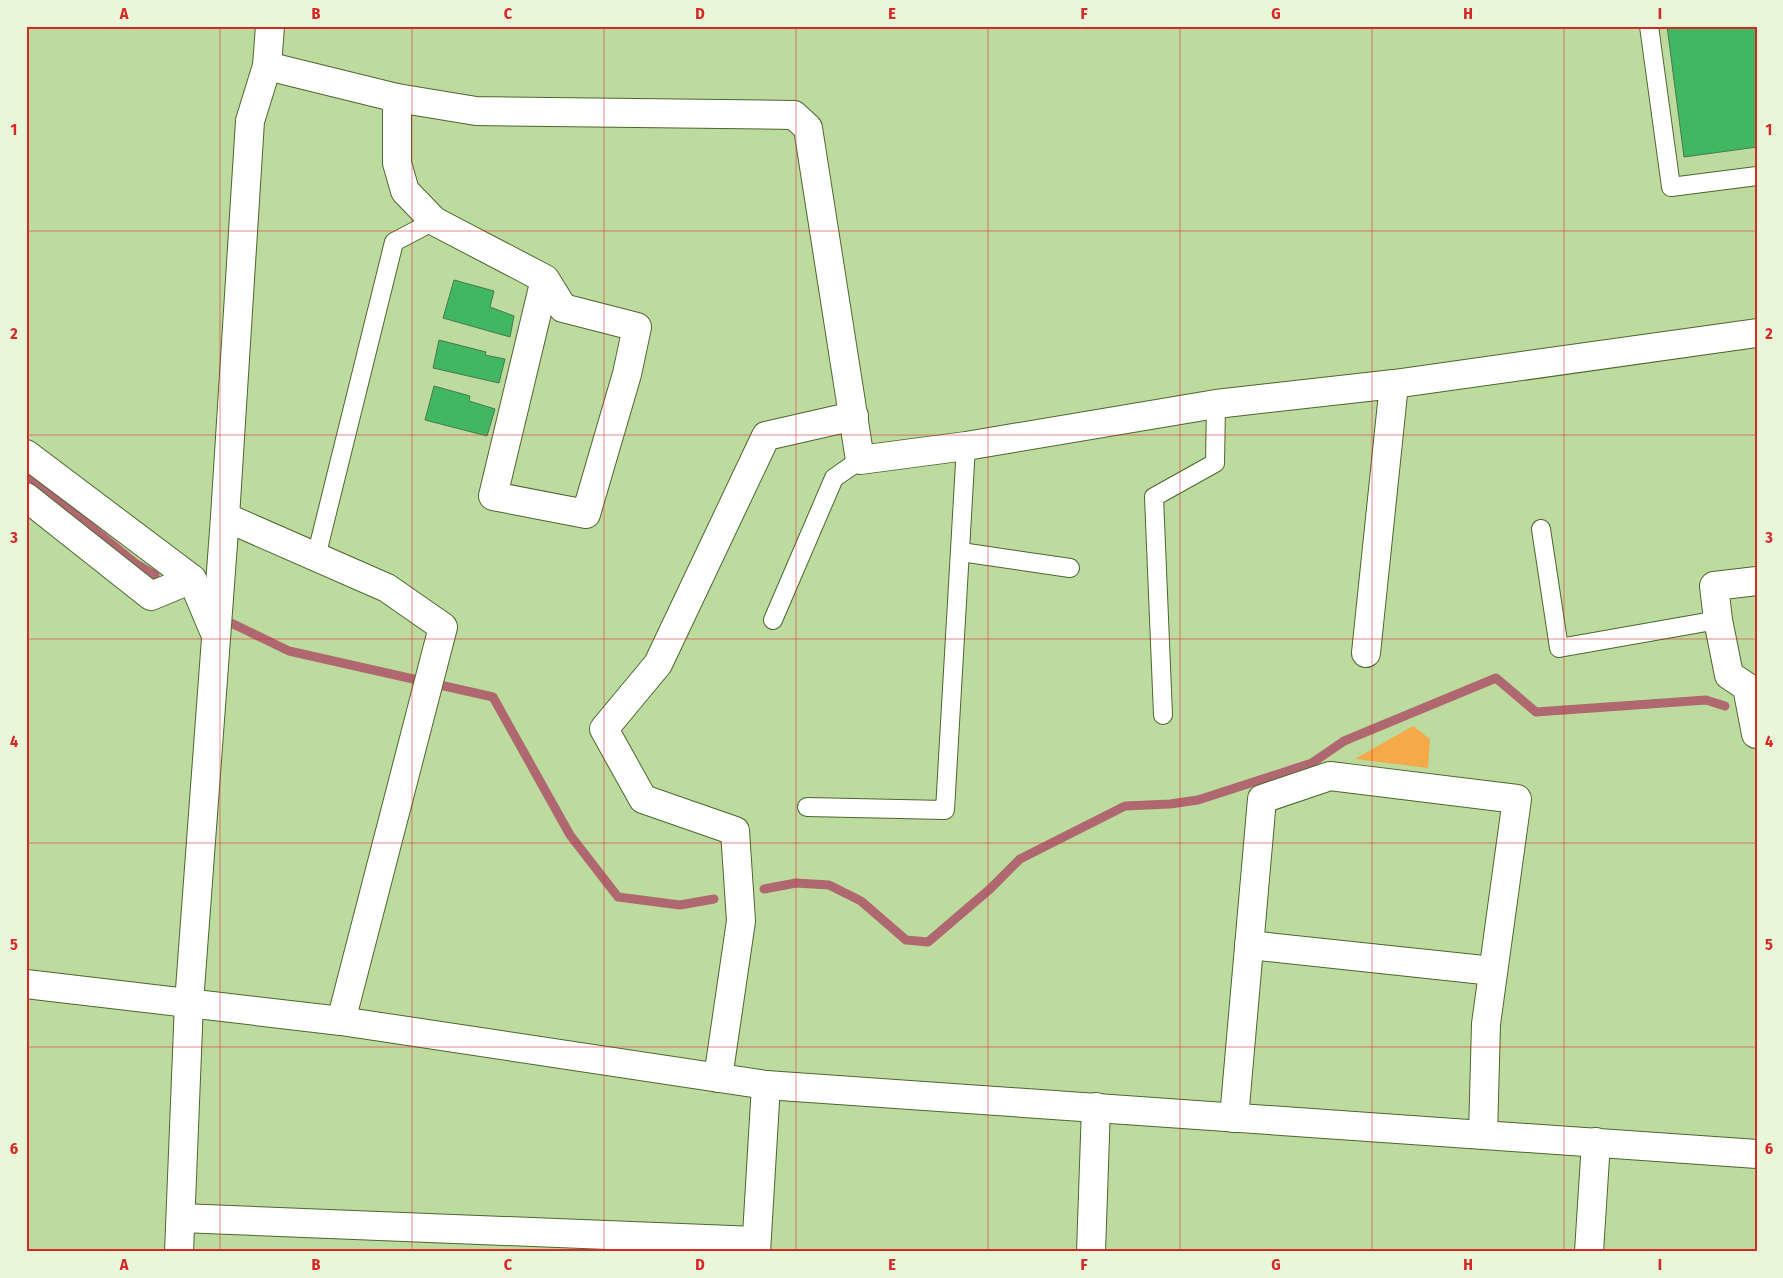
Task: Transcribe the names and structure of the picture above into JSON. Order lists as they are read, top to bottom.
{
  "grid": {
    "columns": [
      "A",
      "B",
      "C",
      "D",
      "E",
      "F",
      "G",
      "H",
      "I"
    ],
    "rows": [
      "1",
      "2",
      "3",
      "4",
      "5",
      "6"
    ]
  }
}
